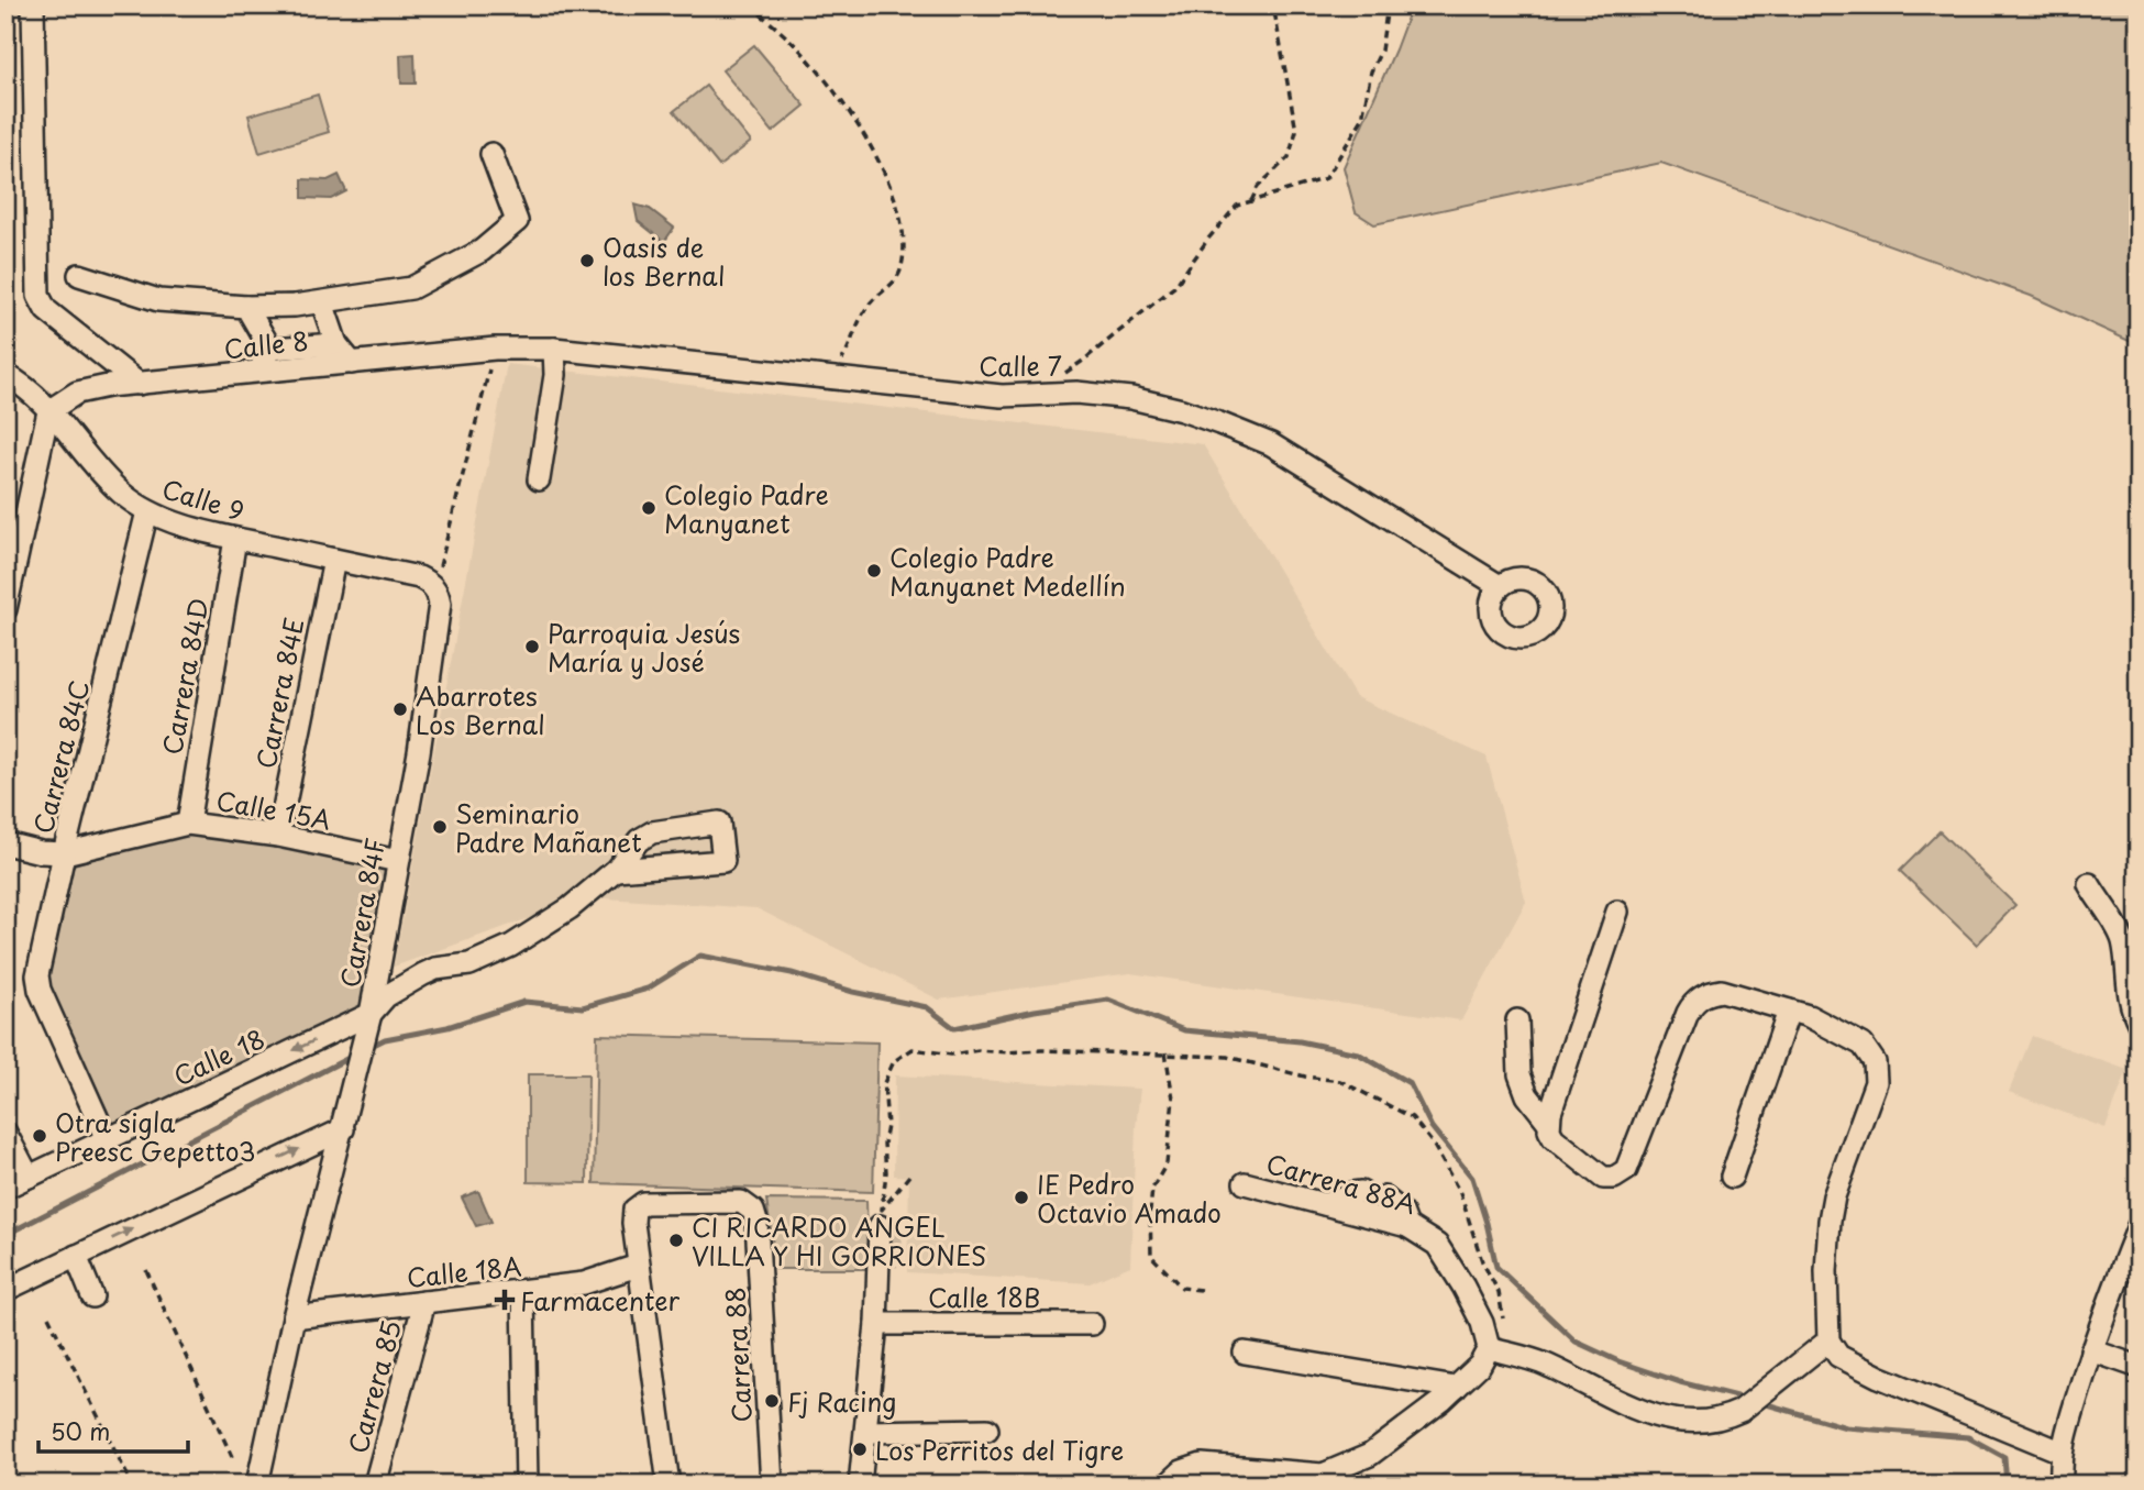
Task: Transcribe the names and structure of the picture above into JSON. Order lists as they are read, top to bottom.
{
  "streets": {
    "street": [
      "Calle 8",
      "Calle 7",
      "Calle 9",
      "Carrera 84D",
      "Carrera 84E",
      "Carrera 84C",
      "Calle 15A",
      "Carrera 84F",
      "Calle 18",
      "Carrera 88A",
      "Calle 18A",
      "Calle 18B",
      "Carrera 88",
      "Carrera 85"
    ]
  },
  "crossings": [
    ["Calle 8", "Calle 7"],
    ["Calle 8", "Calle 9"],
    ["Calle 9", "Carrera 84D"],
    ["Calle 9", "Carrera 84E"],
    ["Calle 9", "Carrera 84C"],
    ["Calle 9", "Carrera 84F"],
    ["Carrera 84D", "Calle 15A"],
    ["Carrera 84E", "Calle 15A"],
    ["Carrera 84C", "Calle 15A"],
    ["Carrera 84C", "Calle 18"],
    ["Calle 15A", "Carrera 84F"],
    ["Carrera 84F", "Calle 18"],
    ["Carrera 84F", "Calle 18A"],
    ["Calle 18A", "Carrera 88"],
    ["Calle 18A", "Carrera 85"]
  ],
  "places": {
    "other": [
      "Oasis de los Bernal",
      "Colegio Padre Manyanet",
      "Colegio Padre Manyanet Medellín",
      "Parroquia Jesús María y José",
      "Abarrotes Los Bernal",
      "Seminario Padre Mañanet",
      "Otra sigla Preesc Gepetto3",
      "IE Pedro Octavio Amado",
      "CI RICARDO ANGEL VILLA Y HI GORRIONES",
      "Fj Racing",
      "Los Perritos del Tigre"
    ],
    "health": ["Farmacenter"]
  },
  "scale_bar": "50 m"
}
